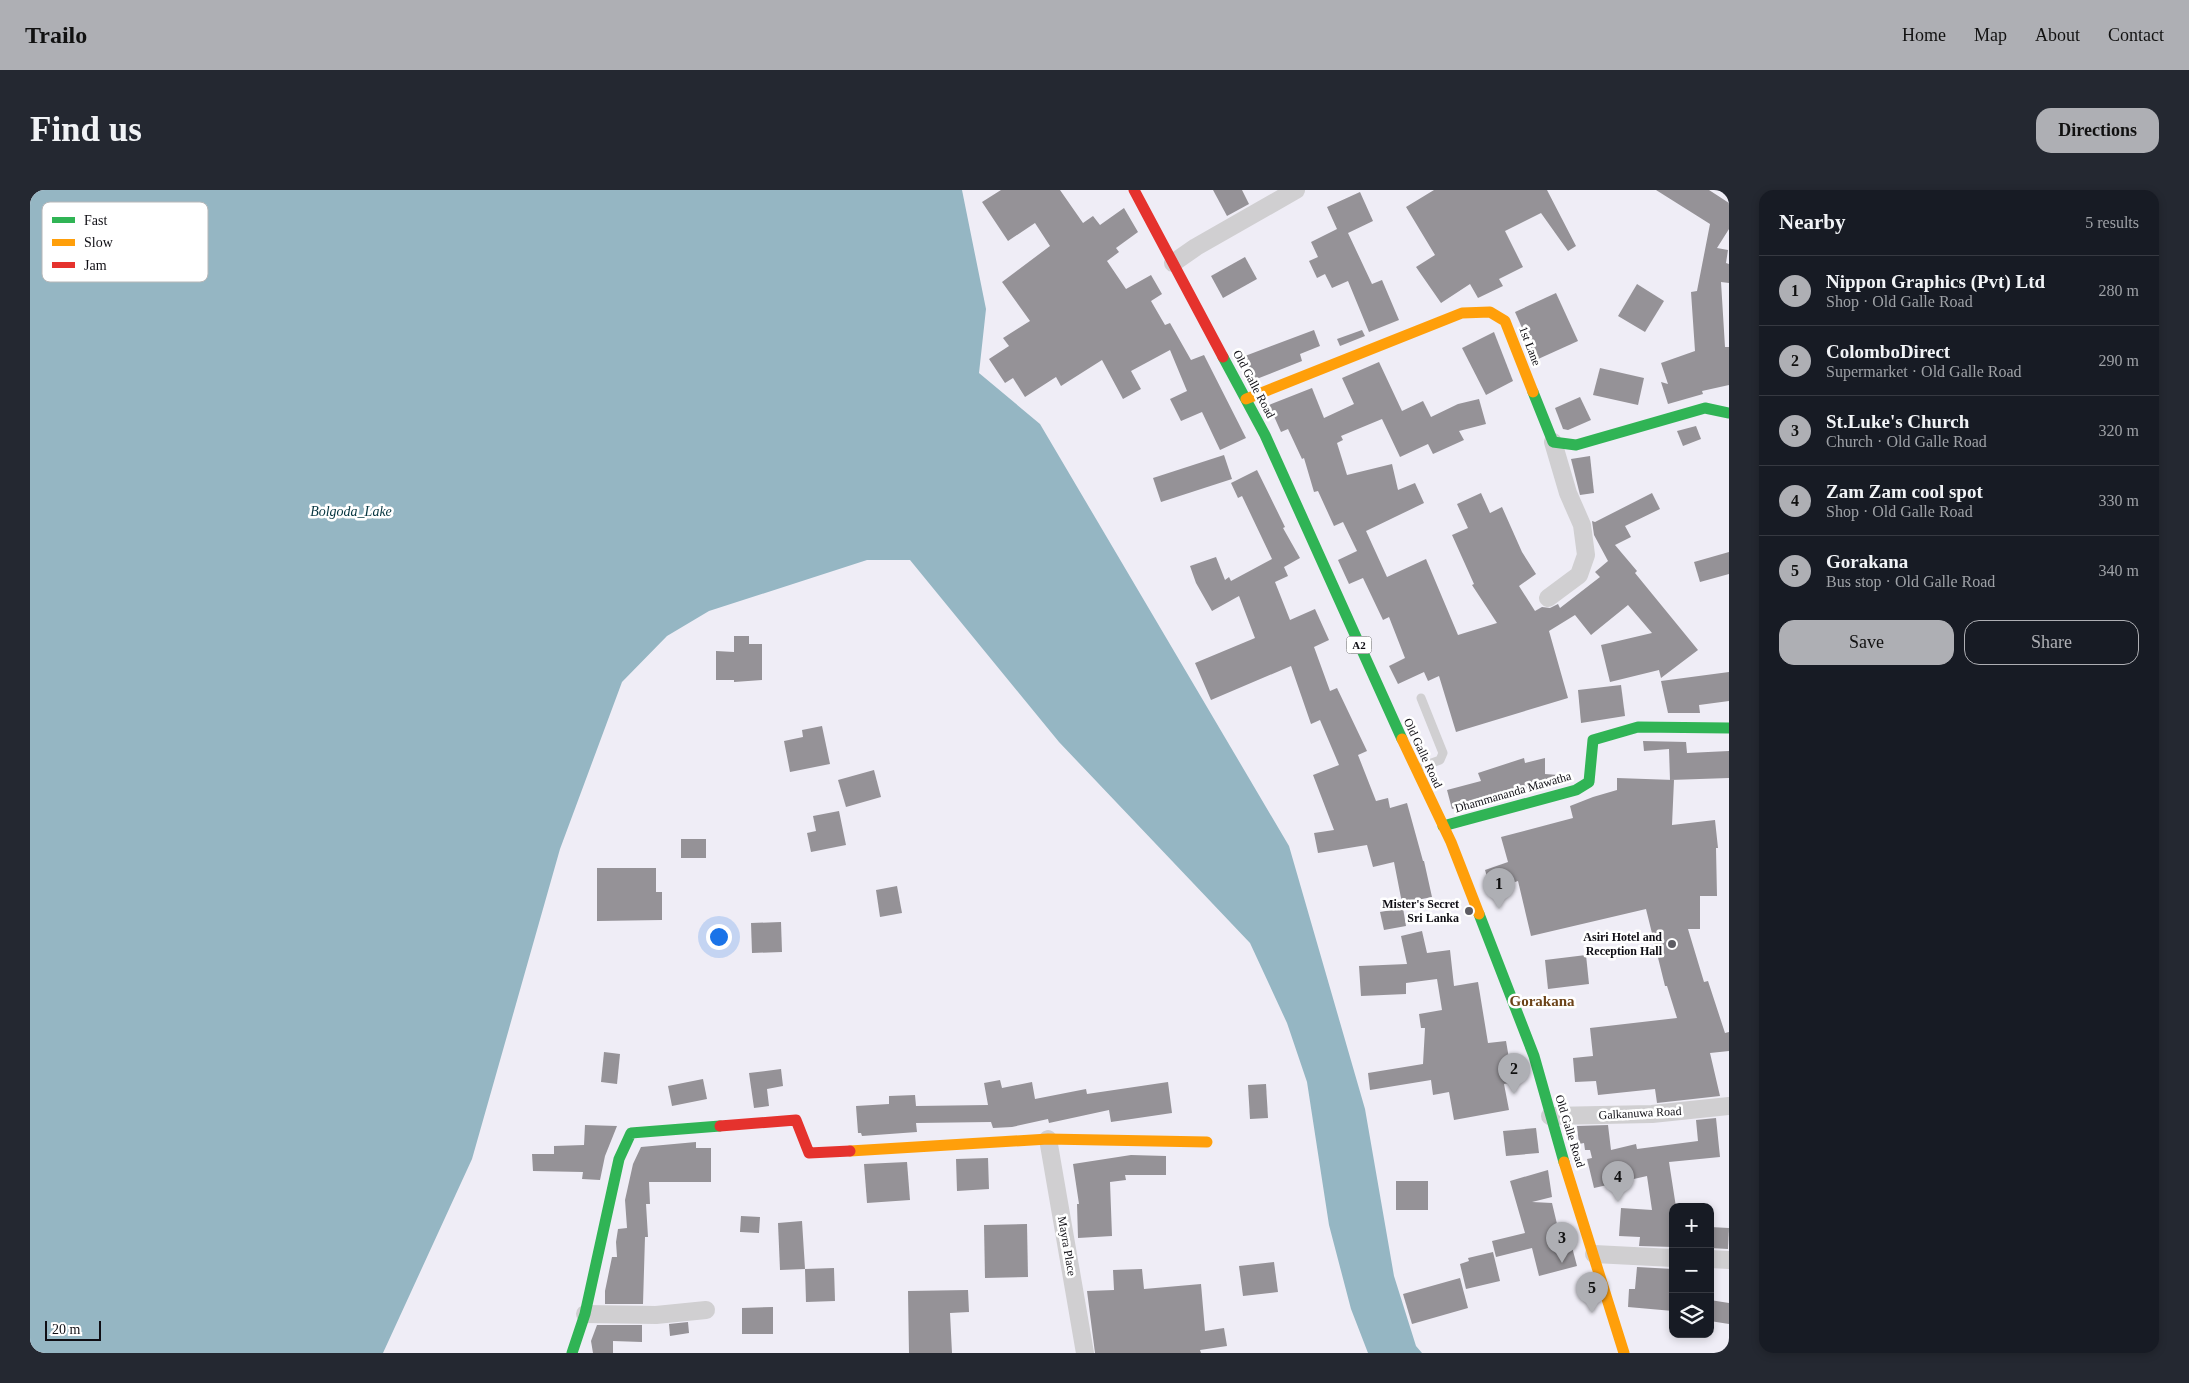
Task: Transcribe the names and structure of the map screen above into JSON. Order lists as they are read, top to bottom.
{
  "streets": {
    "main road": [
      "1st Lane",
      "Old Galle Road",
      "A2",
      "Dhammananda Mawatha"
    ],
    "street": ["Galkanuwa Road", "Mayra Place"]
  },
  "crossings": [
    ["1st Lane", "Old Galle Road"],
    ["Old Galle Road", "Dhammananda Mawatha"],
    ["Old Galle Road", "Galkanuwa Road"]
  ],
  "districts": ["Gorakana"],
  "water": ["Bolgoda_Lake"],
  "places": ["Mister's Secret Sri Lanka", "Asiri Hotel and Reception Hall"],
  "legend": ["Fast", "Slow", "Jam"],
  "scale_bar": "20 m",
  "page": {
    "header": "Trailo",
    "nav": [
      "Home",
      "Map",
      "About",
      "Contact"
    ],
    "buttons": [
      "Directions",
      ["Save", "Share"]
    ],
    "title": "Find us",
    "heading": ["Nearby", "5 results"],
    "list": [
      {
        "mark": "1",
        "name": "Nippon Graphics (Pvt) Ltd",
        "note": "Shop · Old Galle Road",
        "value": "280 m"
      },
      {
        "mark": "2",
        "name": "ColomboDirect",
        "note": "Supermarket · Old Galle Road",
        "value": "290 m"
      },
      {
        "mark": "3",
        "name": "St.Luke's Church",
        "note": "Church · Old Galle Road",
        "value": "320 m"
      },
      {
        "mark": "4",
        "name": "Zam Zam cool spot",
        "note": "Shop · Old Galle Road",
        "value": "330 m"
      },
      {
        "mark": "5",
        "name": "Gorakana",
        "note": "Bus stop · Old Galle Road",
        "value": "340 m"
      }
    ],
    "pins": [
      "1",
      "2",
      "4",
      "3",
      "5"
    ],
    "map_buttons": ["+", "−"],
    "scale": "20 m"
  }
}
